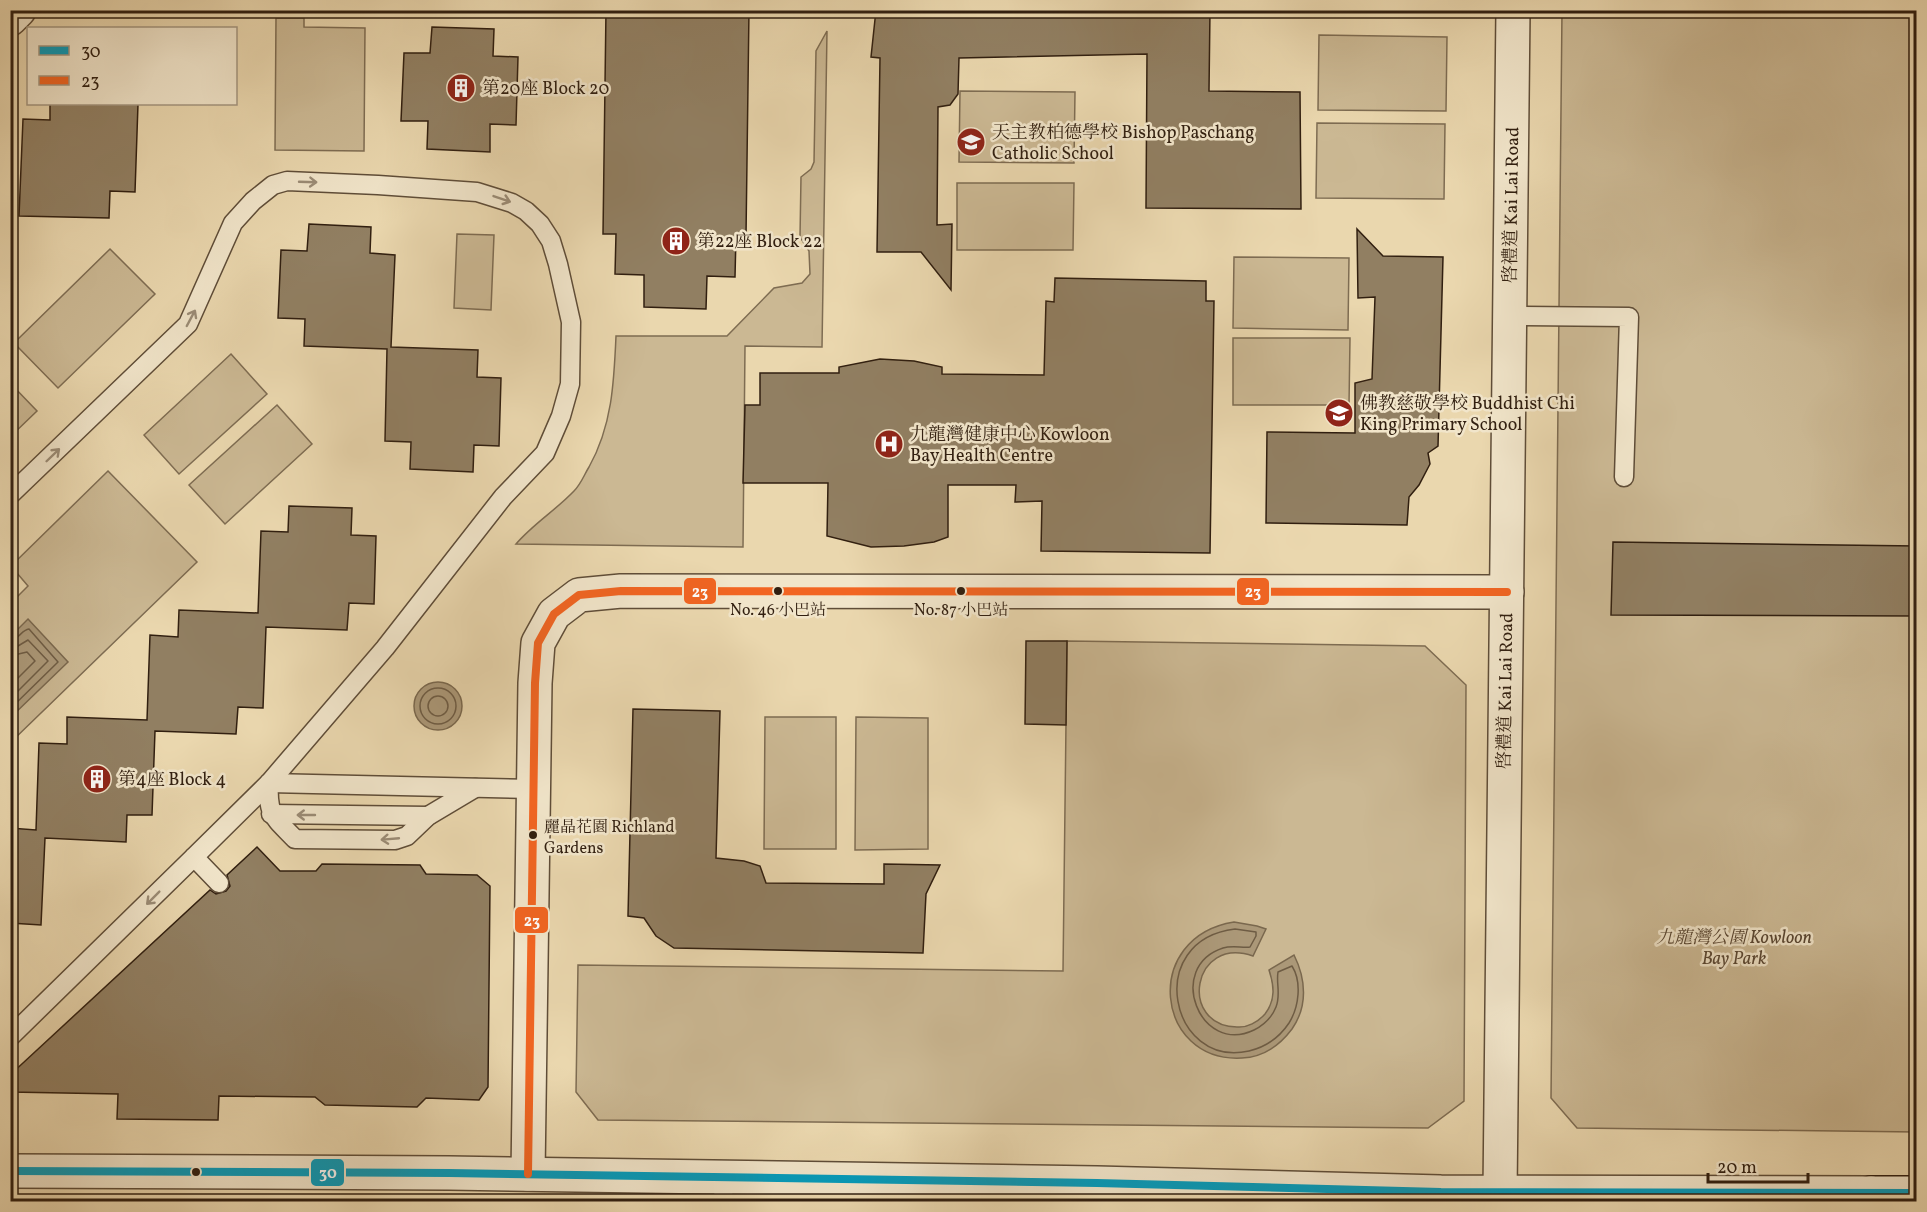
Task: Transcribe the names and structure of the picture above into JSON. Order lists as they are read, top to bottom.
{
  "streets": {
    "street": ["啓禮道 Kai Lai Road"]
  },
  "parks": ["九龍灣公園 Kowloon Bay Park"],
  "places": {
    "building": ["第20座 Block 20", "第22座 Block 22", "第4座 Block 4"],
    "school or university": ["天主教柏德學校 Bishop Paschang Catholic School", "佛教慈敬學校 Buddhist Chi King Primary School"],
    "hospital": ["九龍灣健康中心 Kowloon Bay Health Centre"],
    "other": ["No. 46 小巴站", "No. 87 小巴站", "麗晶花園 Richland Gardens"]
  },
  "lines": ["transit line 23", "transit line 30"],
  "legend": ["30", "23"],
  "scale_bar": "20 m"
}
